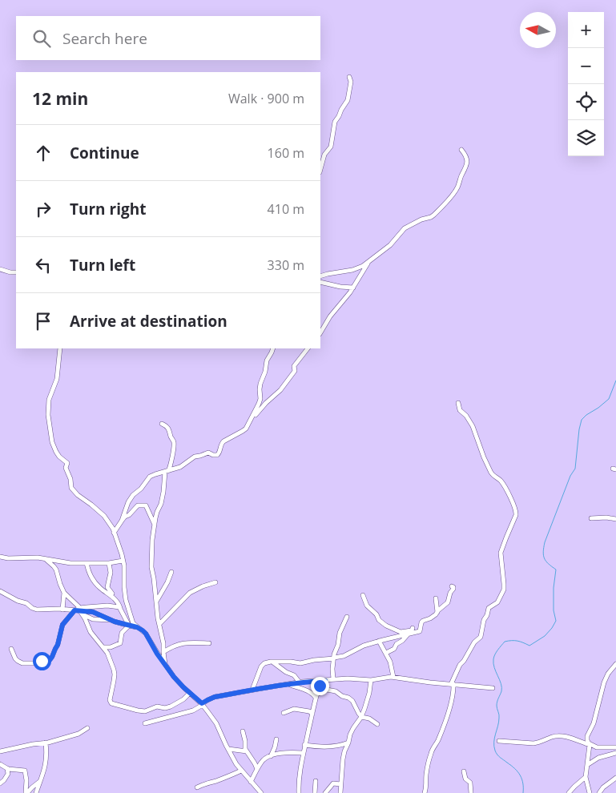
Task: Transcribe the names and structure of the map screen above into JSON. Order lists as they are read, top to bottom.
{
  "north": "left",
  "page": {
    "map_buttons": ["+", "−"],
    "search": "Search here",
    "heading": ["12 min", "Walk · 900 m"],
    "list": [
      ["Continue", "160 m"],
      ["Turn right", "410 m"],
      ["Turn left", "330 m"],
      "Arrive at destination"
    ]
  }
}
